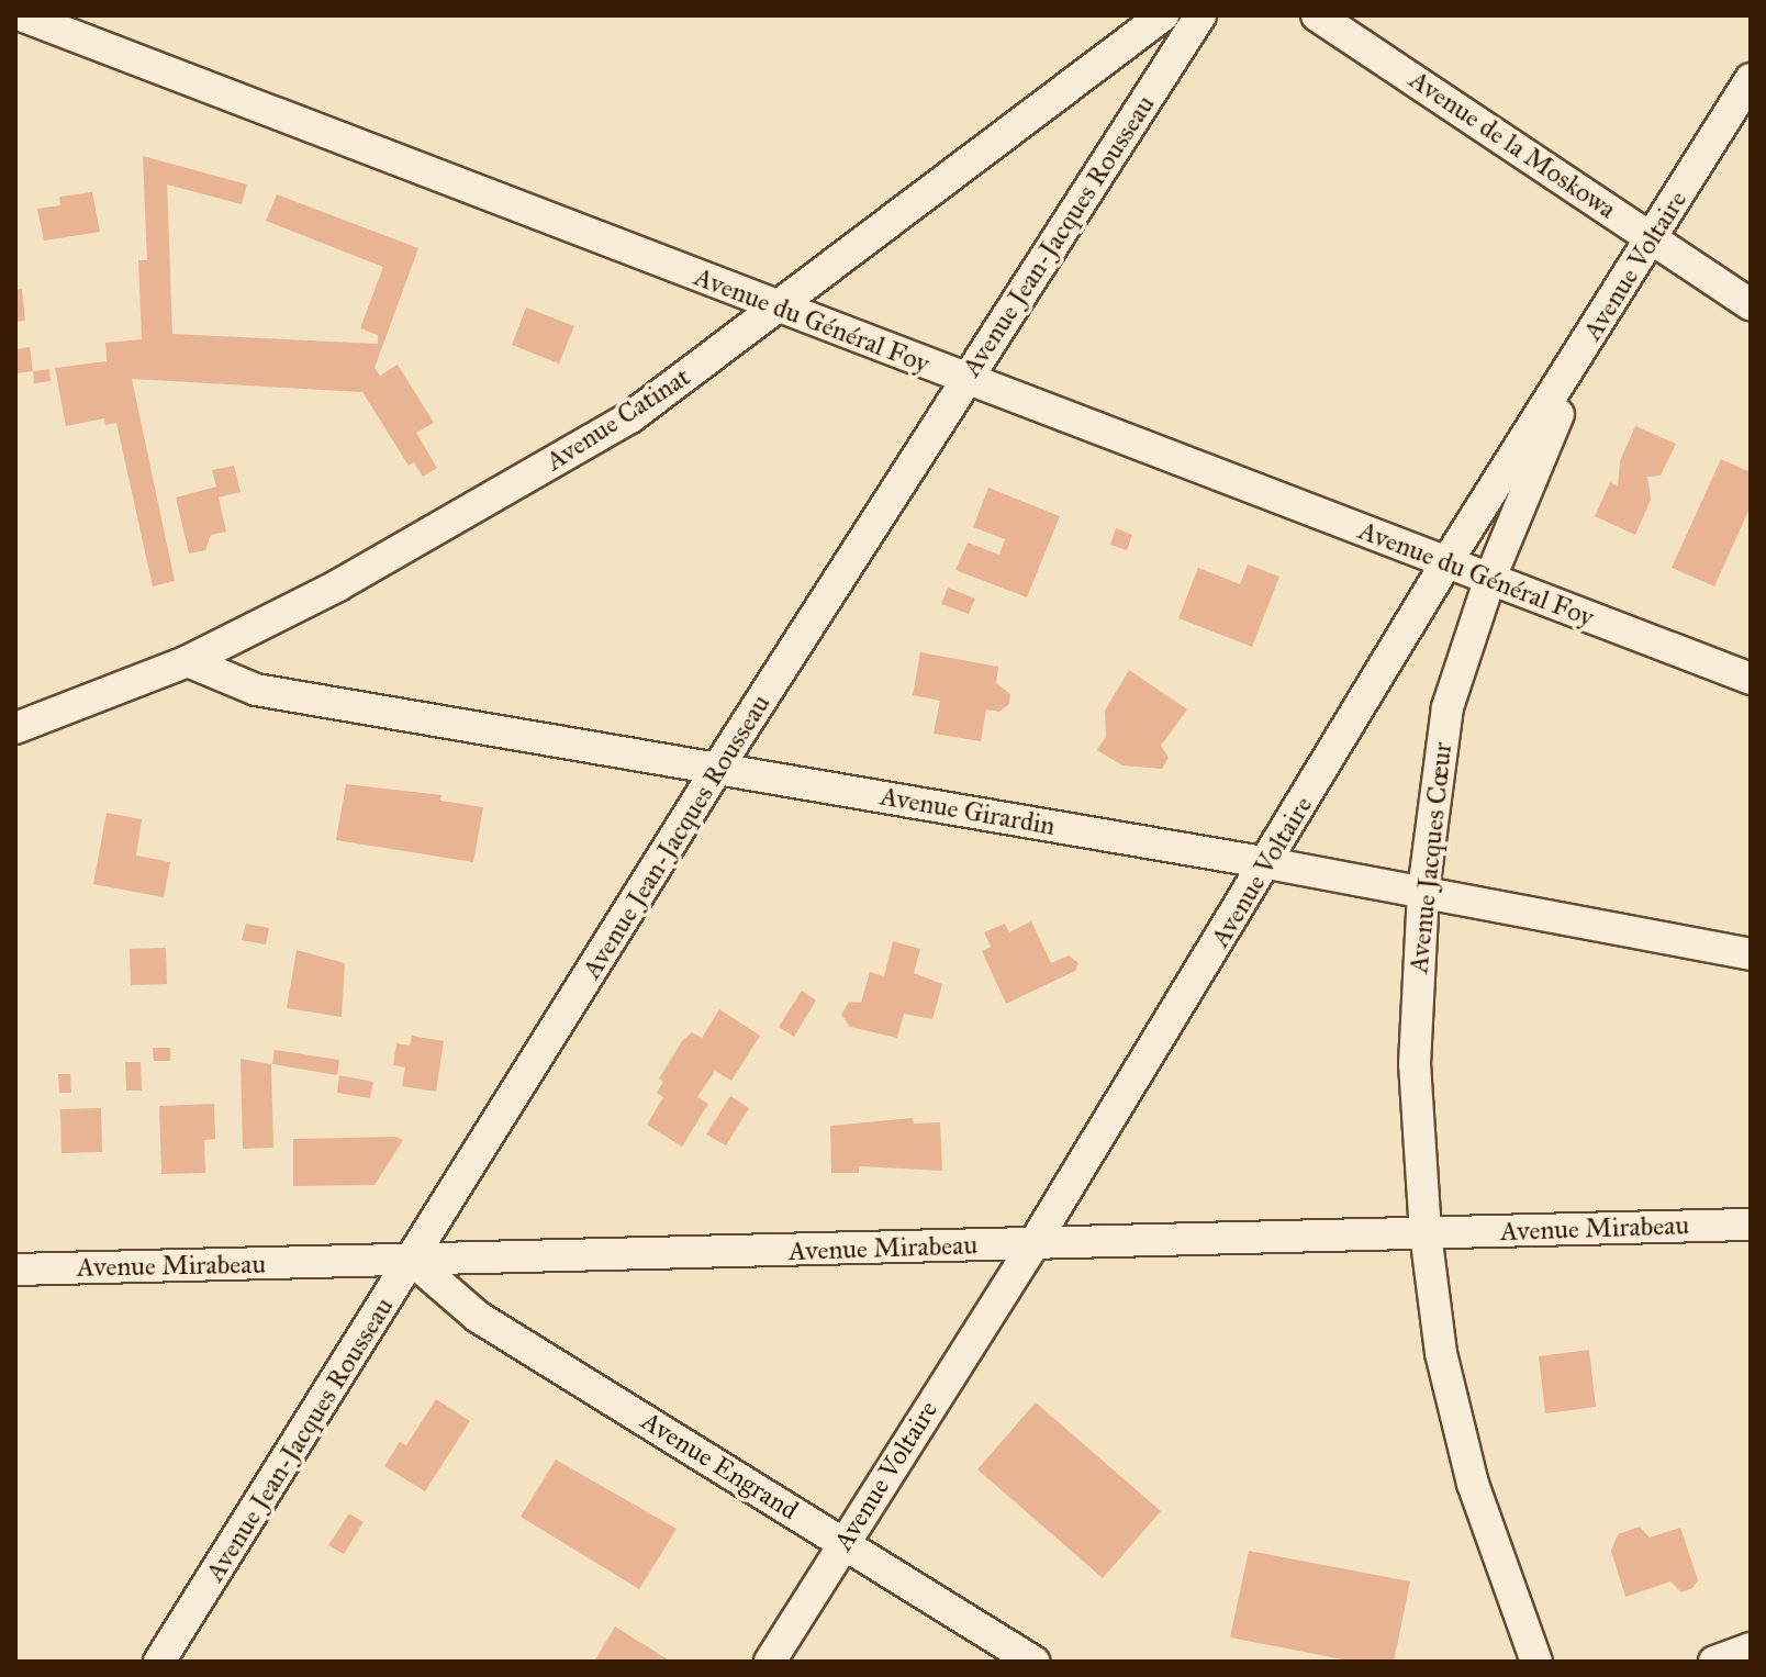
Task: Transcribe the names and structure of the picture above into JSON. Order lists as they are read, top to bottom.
{
  "streets": {
    "street": [
      "Avenue de la Moskowa",
      "Avenue Jean-Jacques Rousseau",
      "Avenue Voltaire",
      "Avenue du Général Foy",
      "Avenue Catinat",
      "Avenue Girardin",
      "Avenue Jacques Cœur",
      "Avenue Mirabeau",
      "Avenue Engrand"
    ]
  },
  "crossings": [
    ["Avenue de la Moskowa", "Avenue Voltaire"],
    ["Avenue de la Moskowa", "Avenue Jacques Cœur"],
    ["Avenue Jean-Jacques Rousseau", "Avenue du Général Foy"],
    ["Avenue Jean-Jacques Rousseau", "Avenue Girardin"],
    ["Avenue Jean-Jacques Rousseau", "Avenue Mirabeau"],
    ["Avenue Jean-Jacques Rousseau", "Avenue Engrand"],
    ["Avenue Voltaire", "Avenue du Général Foy"],
    ["Avenue Voltaire", "Avenue Girardin"],
    ["Avenue Voltaire", "Avenue Jacques Cœur"],
    ["Avenue Voltaire", "Avenue Mirabeau"],
    ["Avenue Voltaire", "Avenue Engrand"],
    ["Avenue du Général Foy", "Avenue Catinat"],
    ["Avenue du Général Foy", "Avenue Jacques Cœur"],
    ["Avenue Catinat", "Avenue Girardin"],
    ["Avenue Girardin", "Avenue Jacques Cœur"],
    ["Avenue Jacques Cœur", "Avenue Mirabeau"],
    ["Avenue Mirabeau", "Avenue Engrand"]
  ]
}
